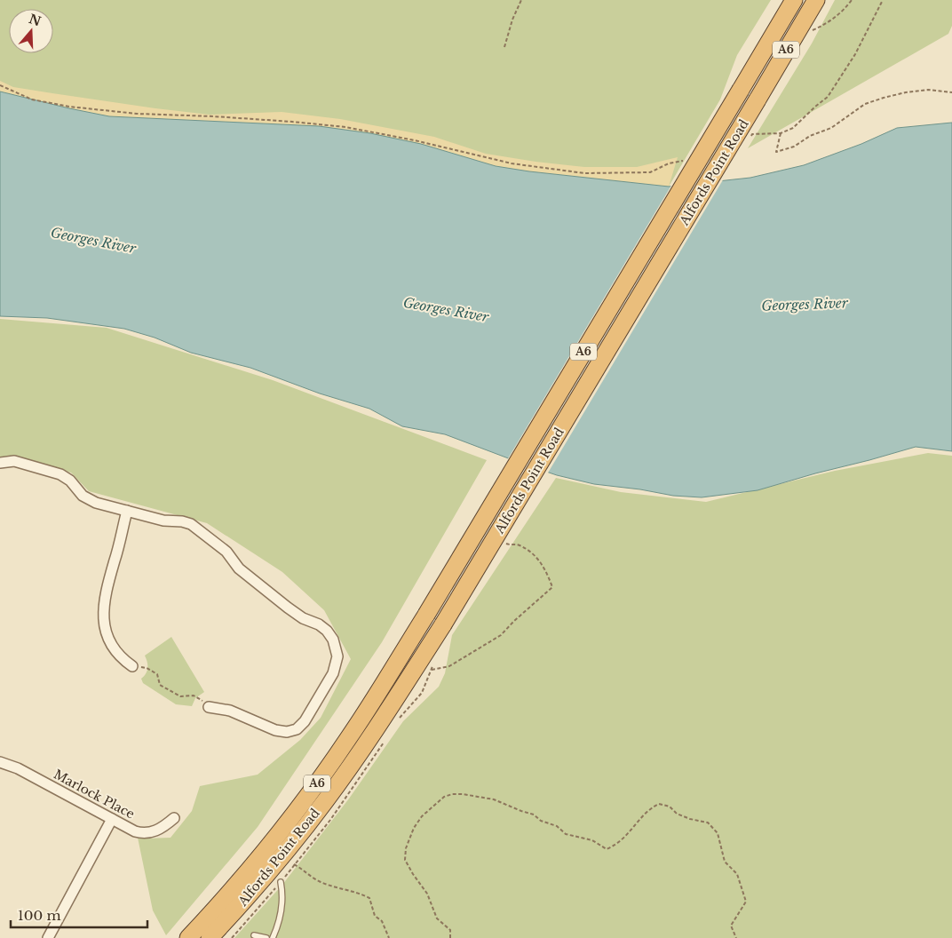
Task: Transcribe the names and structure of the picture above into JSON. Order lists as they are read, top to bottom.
{
  "streets": {
    "highway": ["A6", "Alfords Point Road"],
    "street": ["Marlock Place"]
  },
  "water": ["Georges River"],
  "scale_bar": "100 m",
  "north": "top"
}
